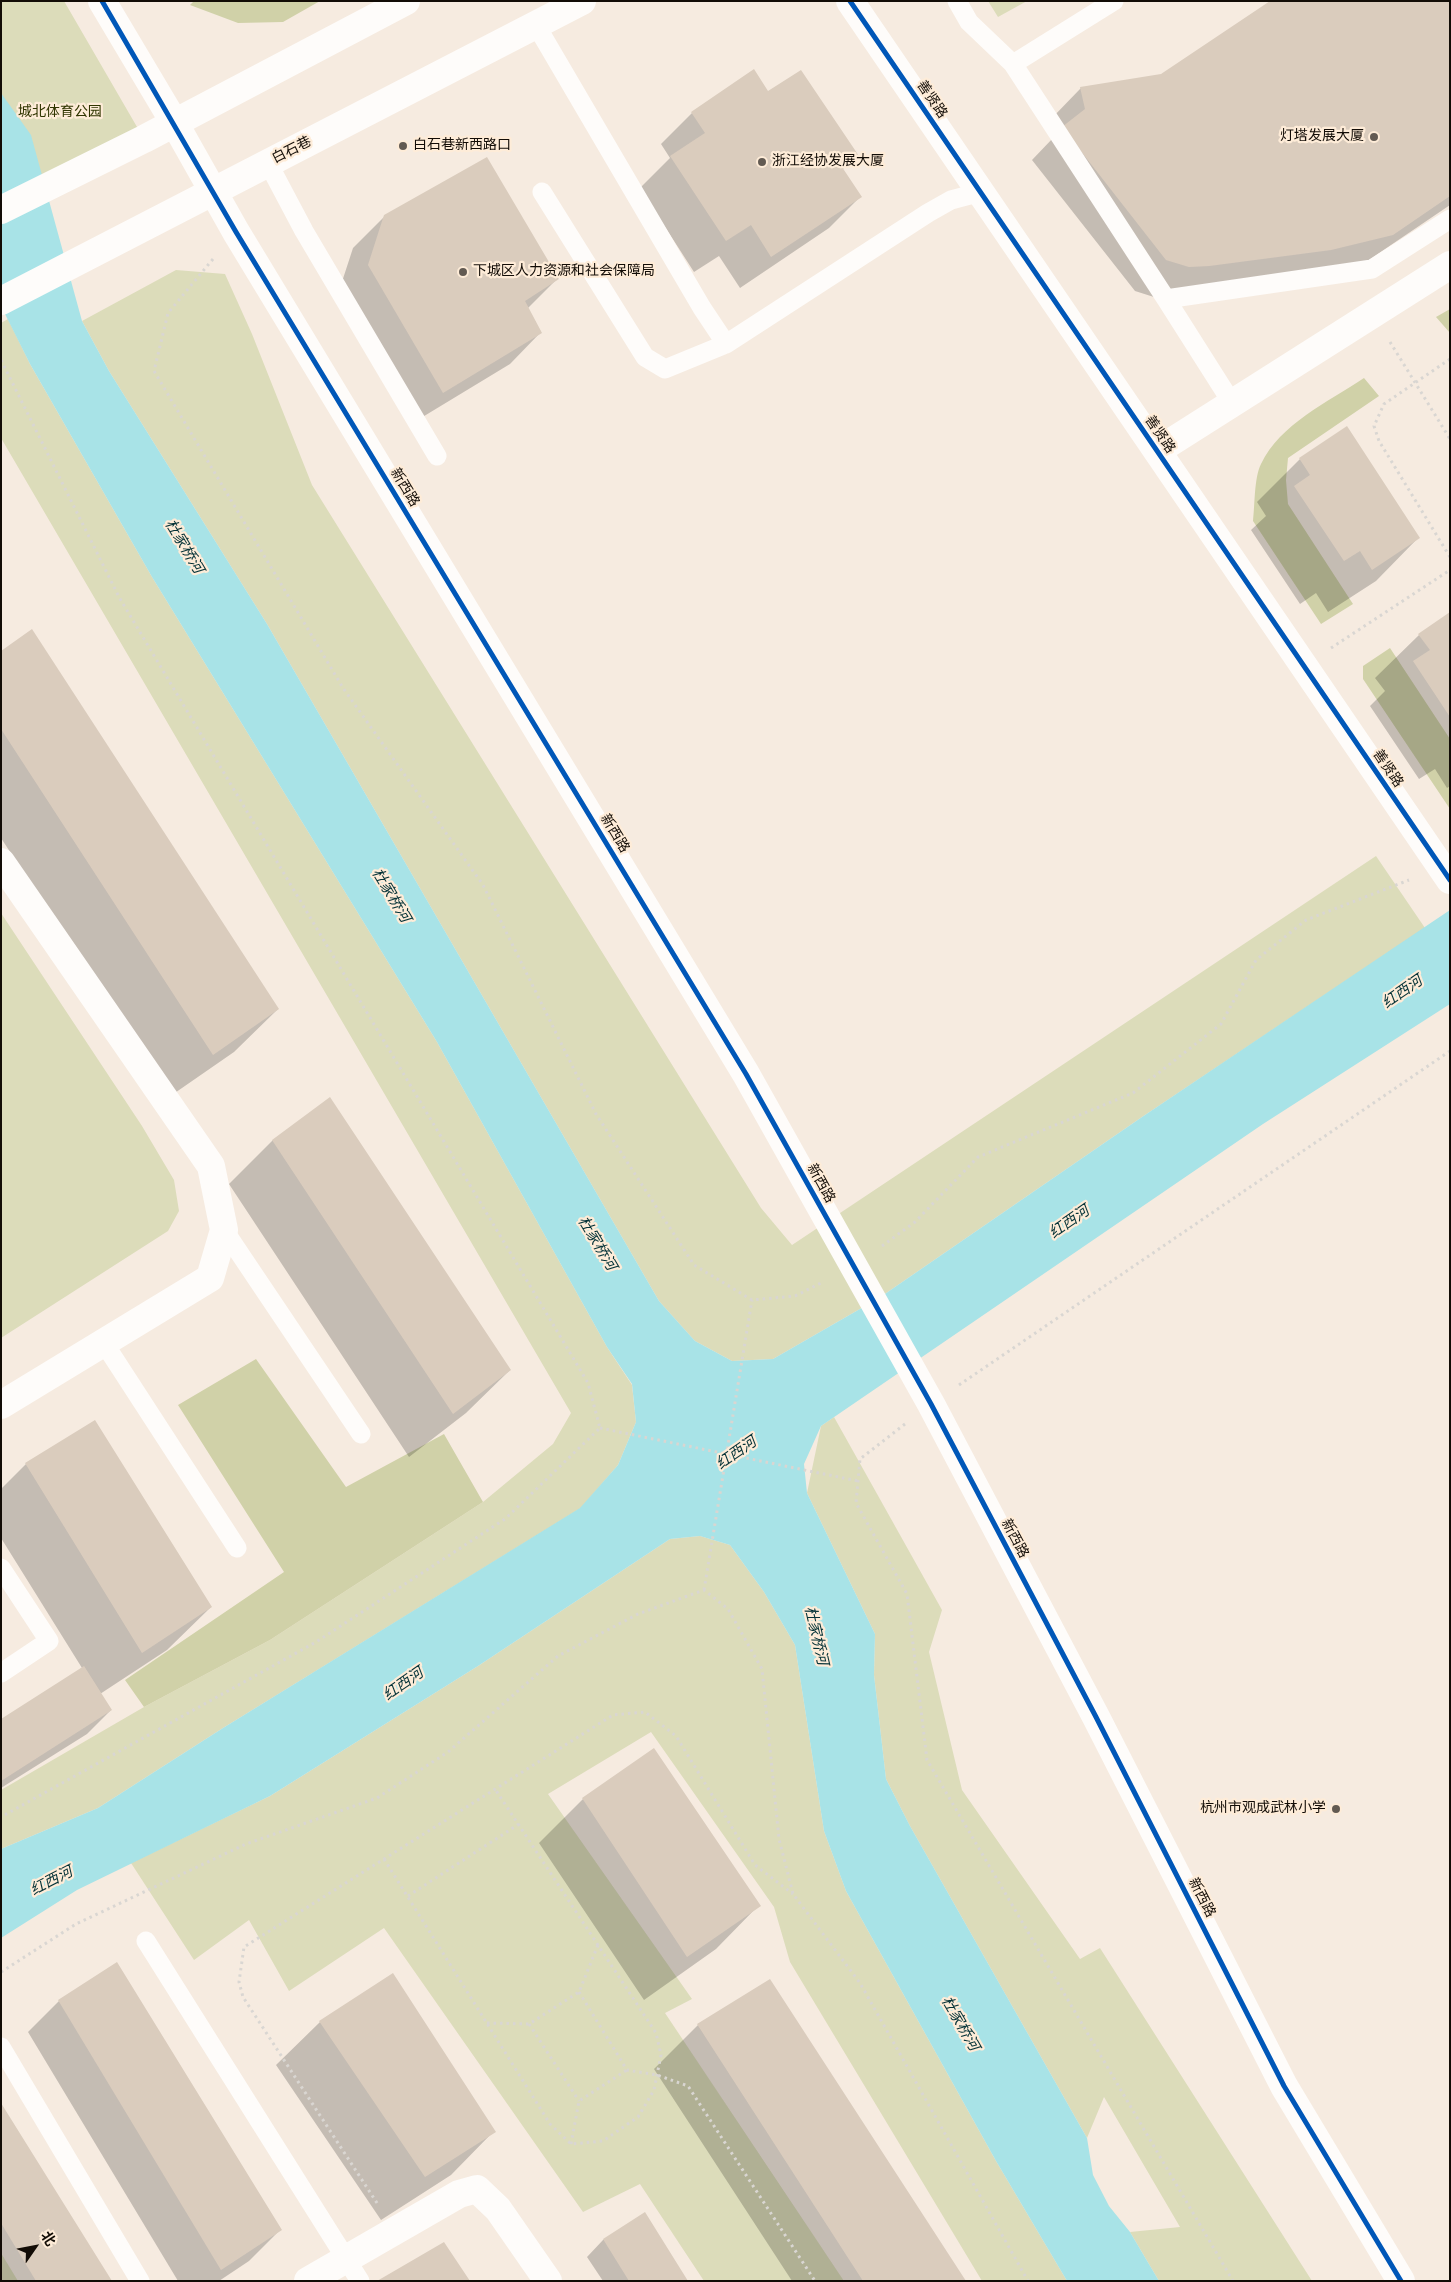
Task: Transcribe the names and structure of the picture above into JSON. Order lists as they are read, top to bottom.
{
  "streets": {
    "street": ["善贤路", "白石巷", "新西路"]
  },
  "crossings": [
    ["白石巷", "新西路"]
  ],
  "water": ["杜家桥河", "红西河"],
  "parks": ["城北体育公园"],
  "places": [
    "灯塔发展大厦",
    "白石巷新西路口",
    "浙江经协发展大厦",
    "下城区人力资源和社会保障局",
    "杭州市观成武林小学"
  ],
  "north": "top right"
}
